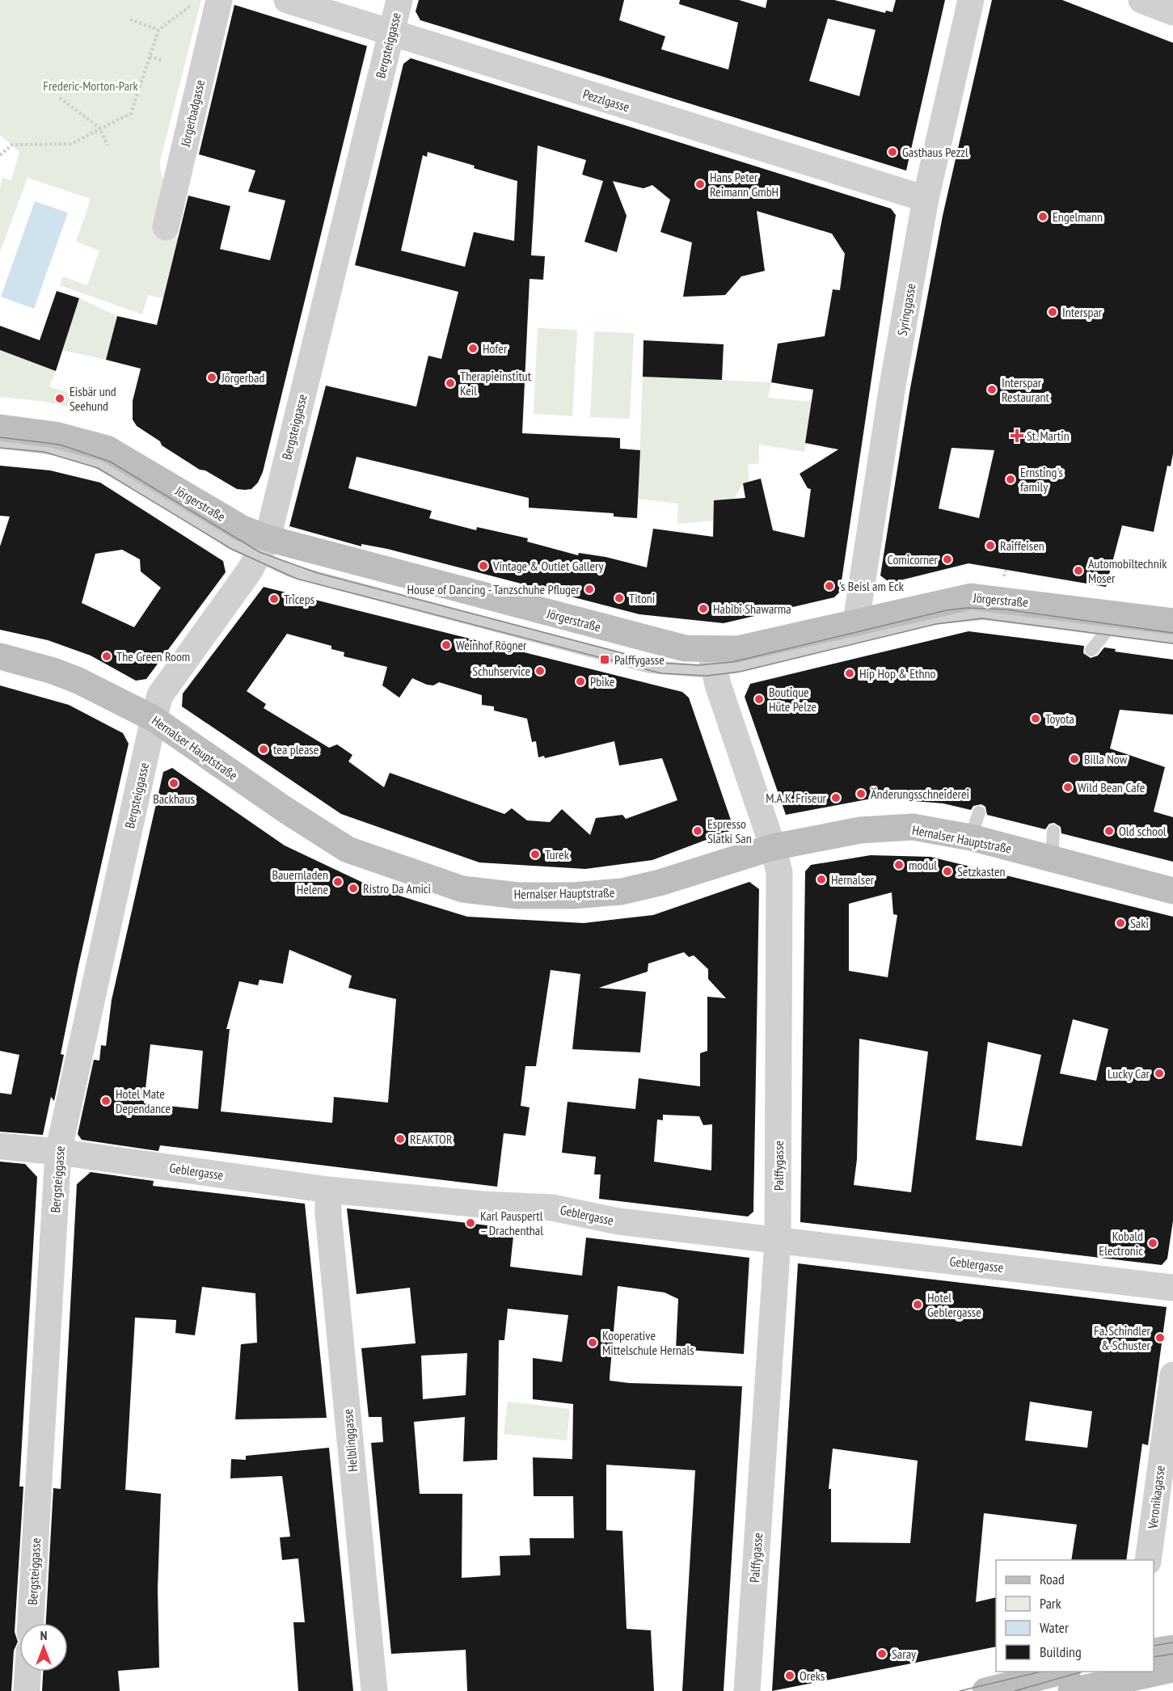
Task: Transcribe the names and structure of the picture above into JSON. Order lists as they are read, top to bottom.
{
  "streets": {
    "main road": ["Jörgerstraße", "Hernalser Hauptstraße"],
    "street": [
      "Bergsteiggasse",
      "Pezzlgasse",
      "Jörgerbadgasse",
      "Syringgasse",
      "Palffygasse",
      "Geblergasse",
      "Helblinggasse",
      "Veronikagasse"
    ]
  },
  "crossings": [
    ["Bergsteiggasse", "Pezzlgasse"],
    ["Bergsteiggasse", "Jörgerstraße"],
    ["Bergsteiggasse", "Hernalser Hauptstraße"],
    ["Bergsteiggasse", "Geblergasse"],
    ["Pezzlgasse", "Syringgasse"],
    ["Syringgasse", "Jörgerstraße"],
    ["Jörgerstraße", "Palffygasse"],
    ["Hernalser Hauptstraße", "Palffygasse"],
    ["Palffygasse", "Geblergasse"],
    ["Geblergasse", "Helblinggasse"]
  ],
  "parks": ["Frederic-Morton-Park"],
  "places": {
    "other": [
      "Gasthaus Pezzl",
      "Hans Peter Reimann GmbH",
      "Engelmann",
      "Interspar",
      "Hofer",
      "Jörgerbad",
      "Therapieinstitut Keil",
      "Interspar Restaurant",
      "Eisbär und Seehund",
      "Ernsting's family",
      "Raiffeisen",
      "Comicorner",
      "Vintage & Outlet Gallery",
      "Automobiltechnik Moser",
      "'s Beisl am Eck",
      "House of Dancing - Tanzschuhe Pfluger",
      "Titoni",
      "Triceps",
      "Habibi Shawarma",
      "Weinhof Rögner",
      "The Green Room",
      "Schuhservice",
      "Hip Hop & Ethno",
      "Pbike",
      "Boutique Hüte Pelze",
      "Toyota",
      "tea please",
      "Billa Now",
      "Backhaus",
      "Wild Bean Cafe",
      "Änderungsschneiderei",
      "M.A.K. Friseur",
      "Espresso Slatki San",
      "Old school",
      "Turek",
      "modul",
      "Setzkasten",
      "Hernalser",
      "Bauernladen Helene",
      "Ristro Da Amici",
      "Saki",
      "Lucky Car",
      "Hotel Mate Dependance",
      "REAKTOR",
      "Karl Pauspertl – Drachenthal",
      "Kobald Electronic",
      "Hotel Geblergasse",
      "Fa. Schindler & Schuster",
      "Kooperative Mittelschule Hernals",
      "Saray",
      "Oreks"
    ],
    "health": ["St. Martin"],
    "transit": ["Palffygasse"]
  },
  "legend": [
    "Road",
    "Park",
    "Water",
    "Building"
  ],
  "north": "top"
}
